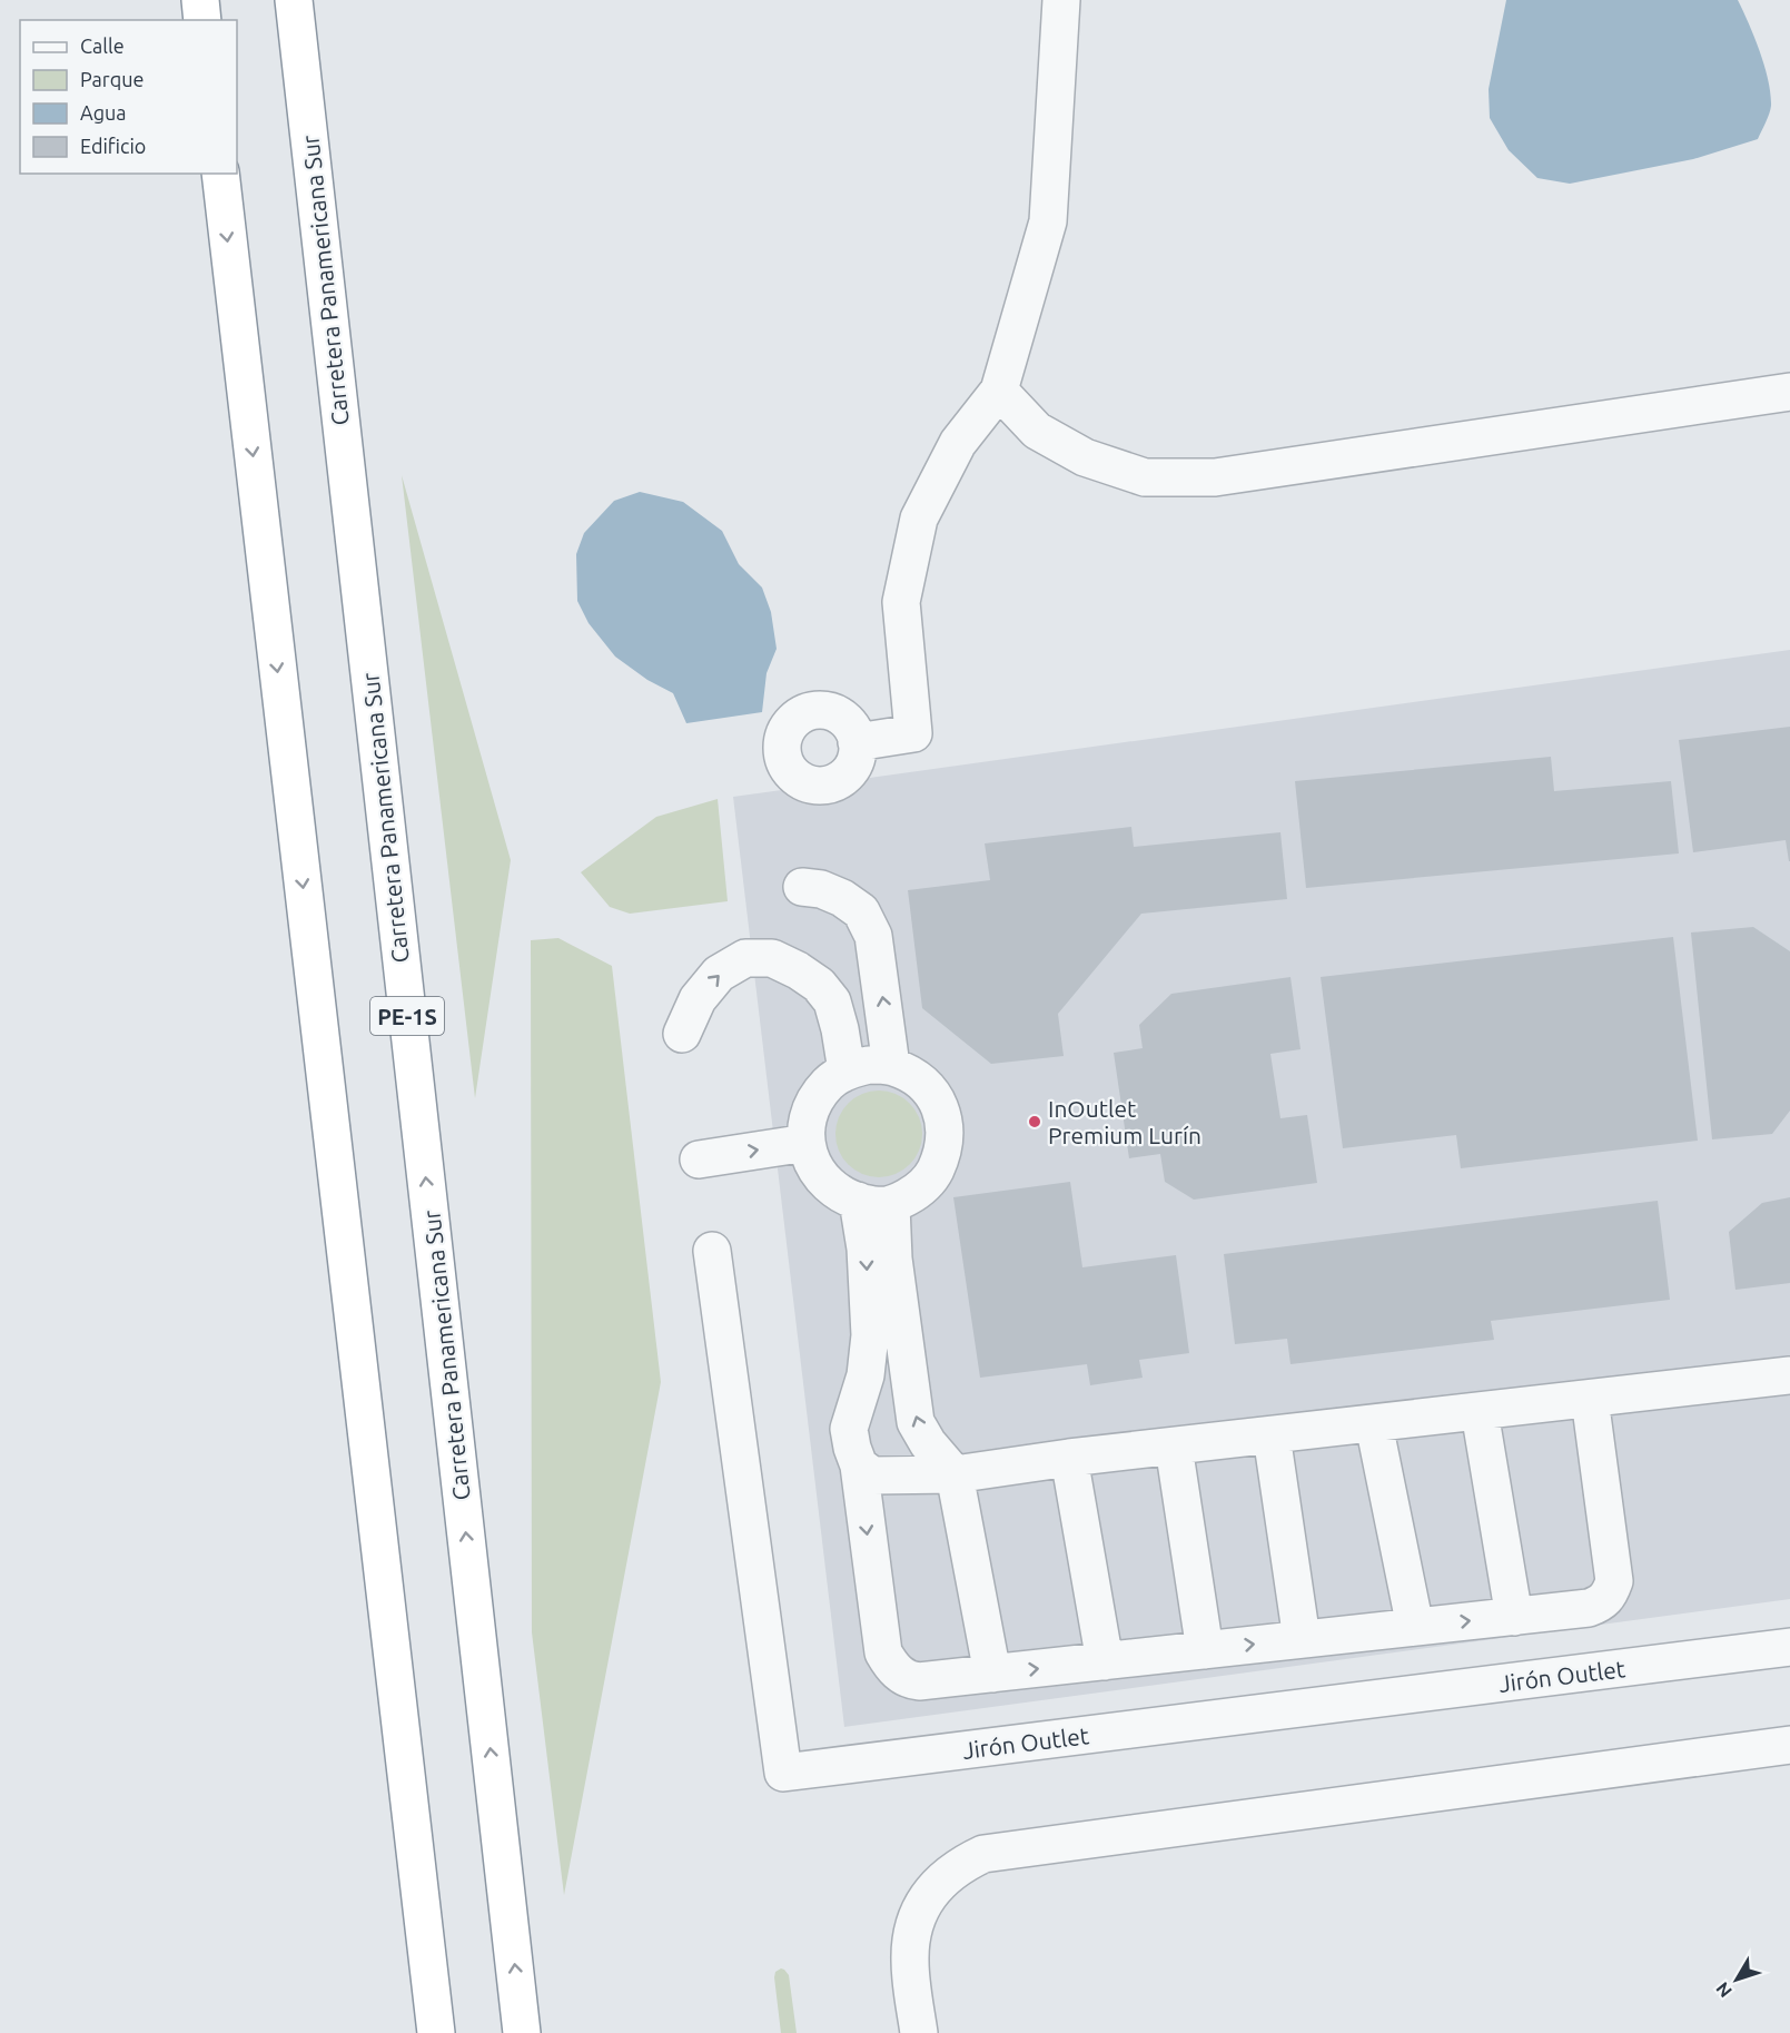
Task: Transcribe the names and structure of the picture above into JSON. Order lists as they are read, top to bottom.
{
  "streets": {
    "highway": ["Carretera Panamericana Sur", "PE-1S"],
    "street": ["Jirón Outlet"]
  },
  "places": ["InOutlet Premium Lurín"],
  "legend": [
    "Calle",
    "Parque",
    "Agua",
    "Edificio"
  ],
  "north": "bottom left"
}
